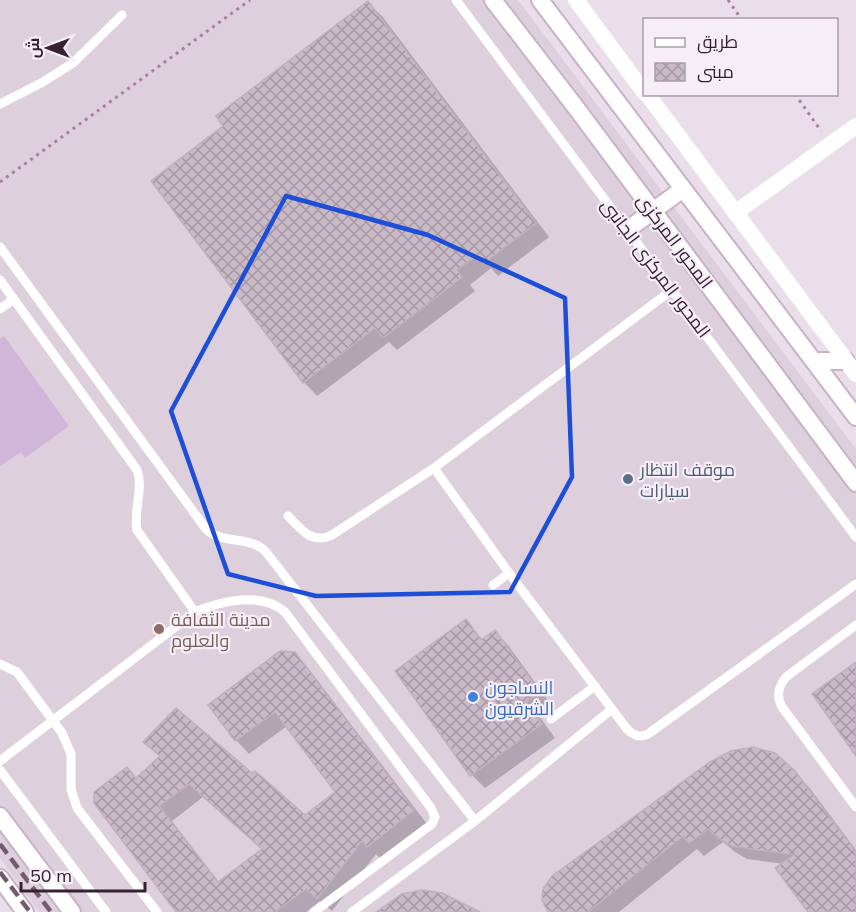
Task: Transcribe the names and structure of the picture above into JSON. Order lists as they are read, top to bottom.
{
  "streets": {
    "main road": ["المحور المركزى"],
    "lane": ["المحور المركزى الجانبى"]
  },
  "places": ["موقف انتظار سيارات", "مدينة الثقافة والعلوم", "النساجون الشرقيون"],
  "legend": ["طريق", "مبنى"],
  "scale_bar": "50 m",
  "north": "left"
}
